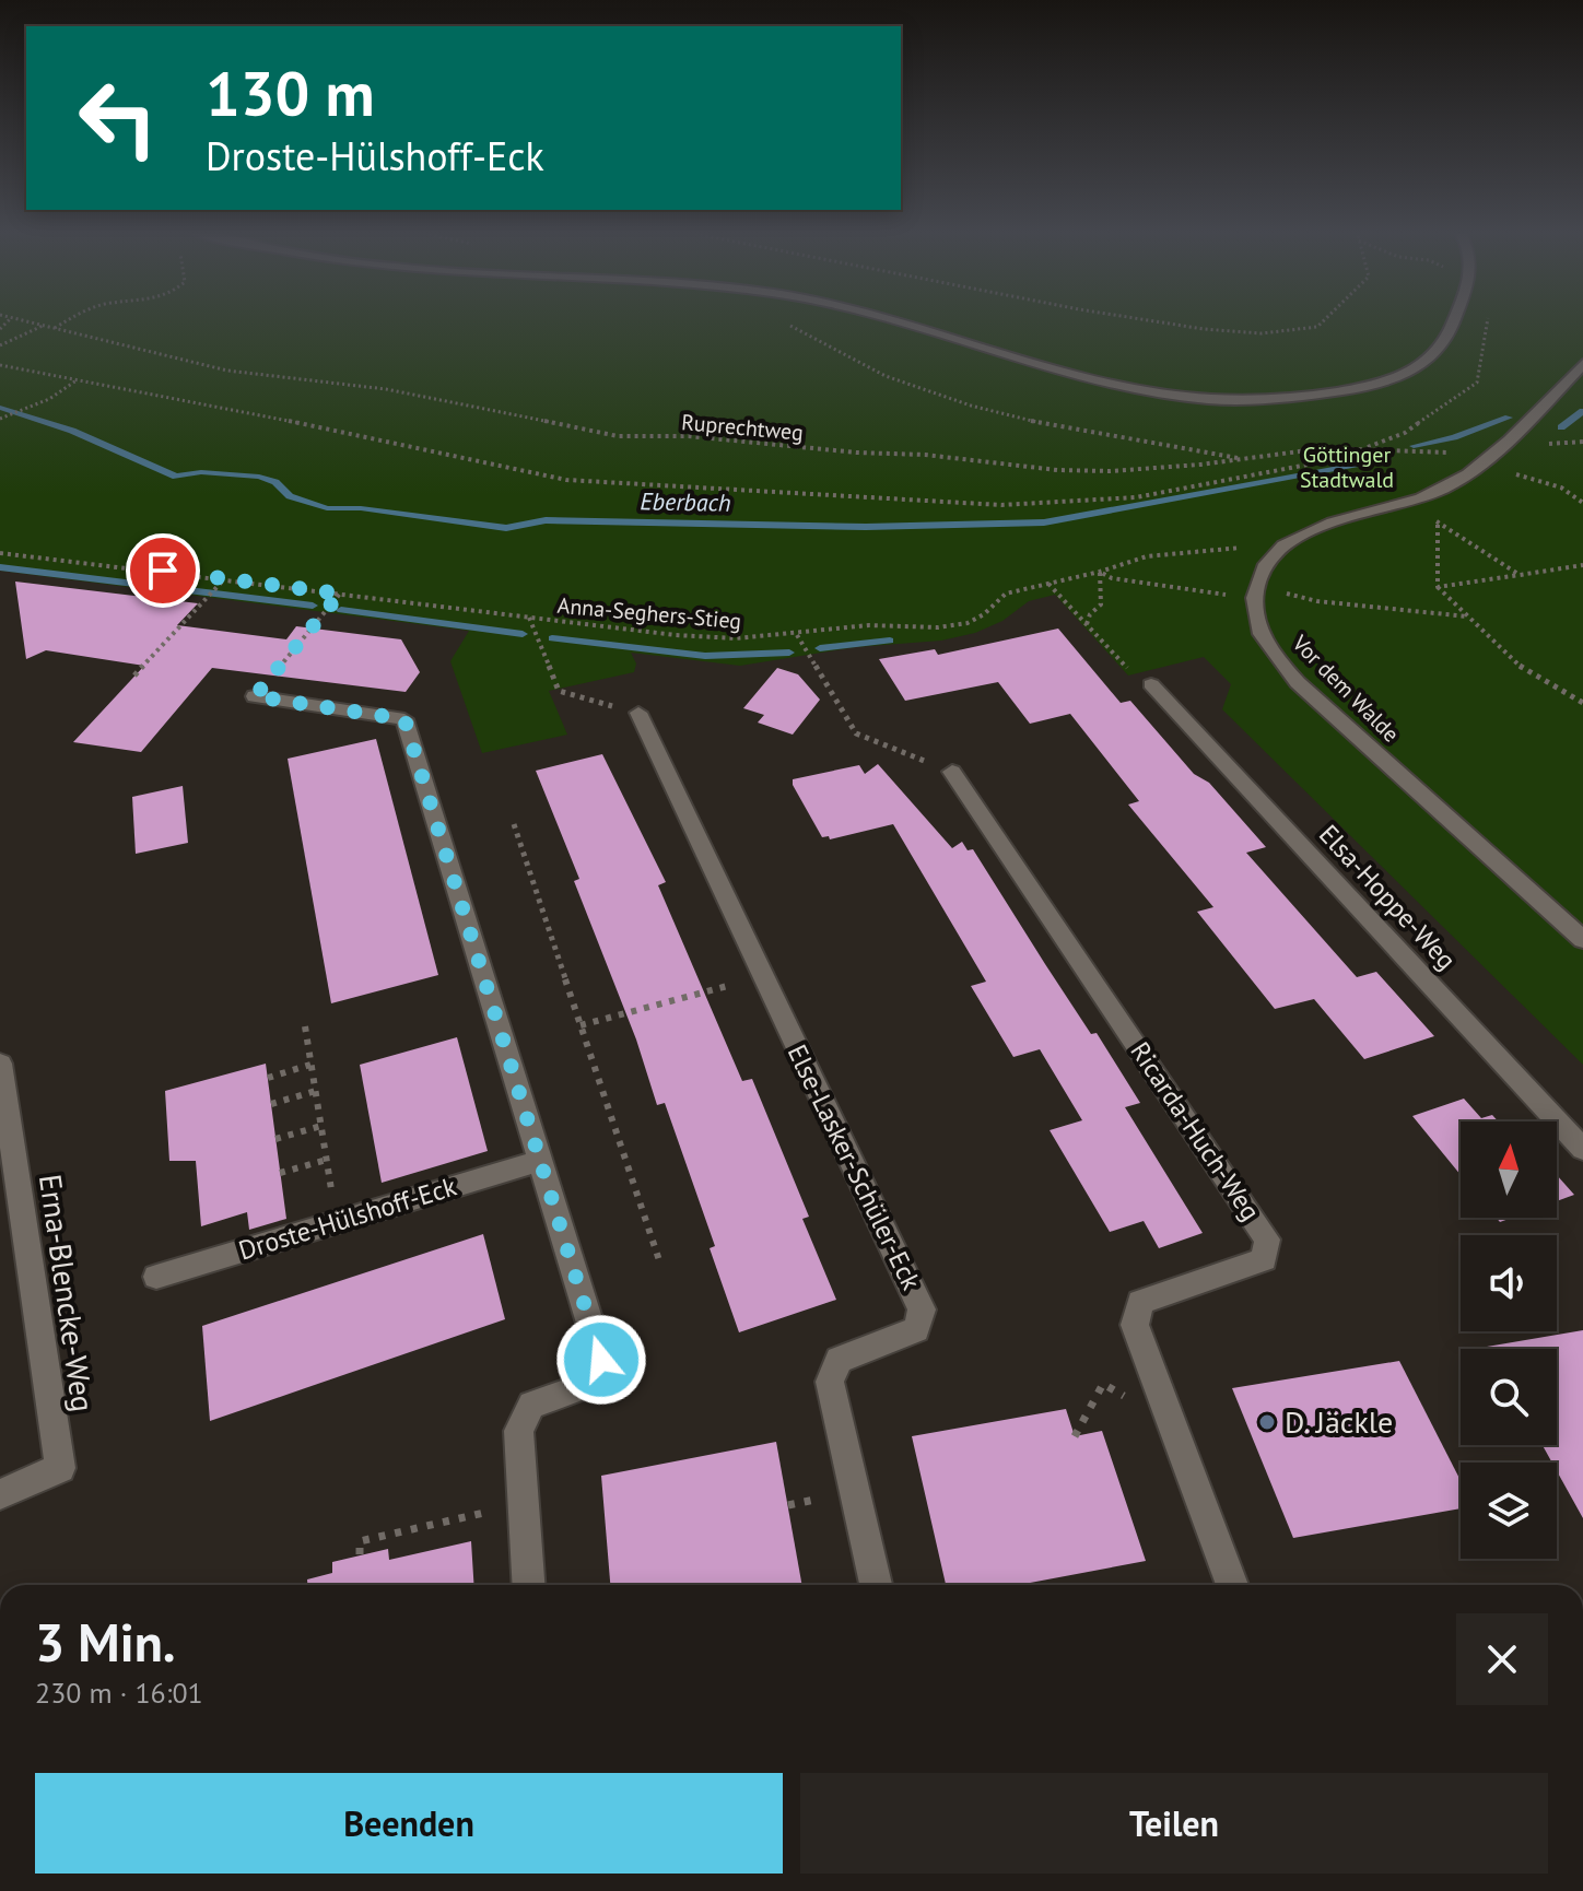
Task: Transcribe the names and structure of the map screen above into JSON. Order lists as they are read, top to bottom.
{
  "streets": {
    "street": [
      "Vor dem Walde",
      "Elsa-Hoppe-Weg",
      "Ricarda-Huch-Weg",
      "Else-Lasker-Schüler-Eck",
      "Droste-Hülshoff-Eck",
      "Erna-Blencke-Weg"
    ],
    "path": ["Ruprechtweg", "Anna-Seghers-Stieg"]
  },
  "water": ["Eberbach"],
  "parks": ["Göttinger Stadtwald"],
  "places": ["D. Jäckle"],
  "north": "top",
  "page": {
    "turn": ["130 m", "Droste-Hülshoff-Eck"],
    "heading": ["3 Min.", "230 m · 16:01"],
    "buttons": ["Beenden", "Teilen"]
  }
}
